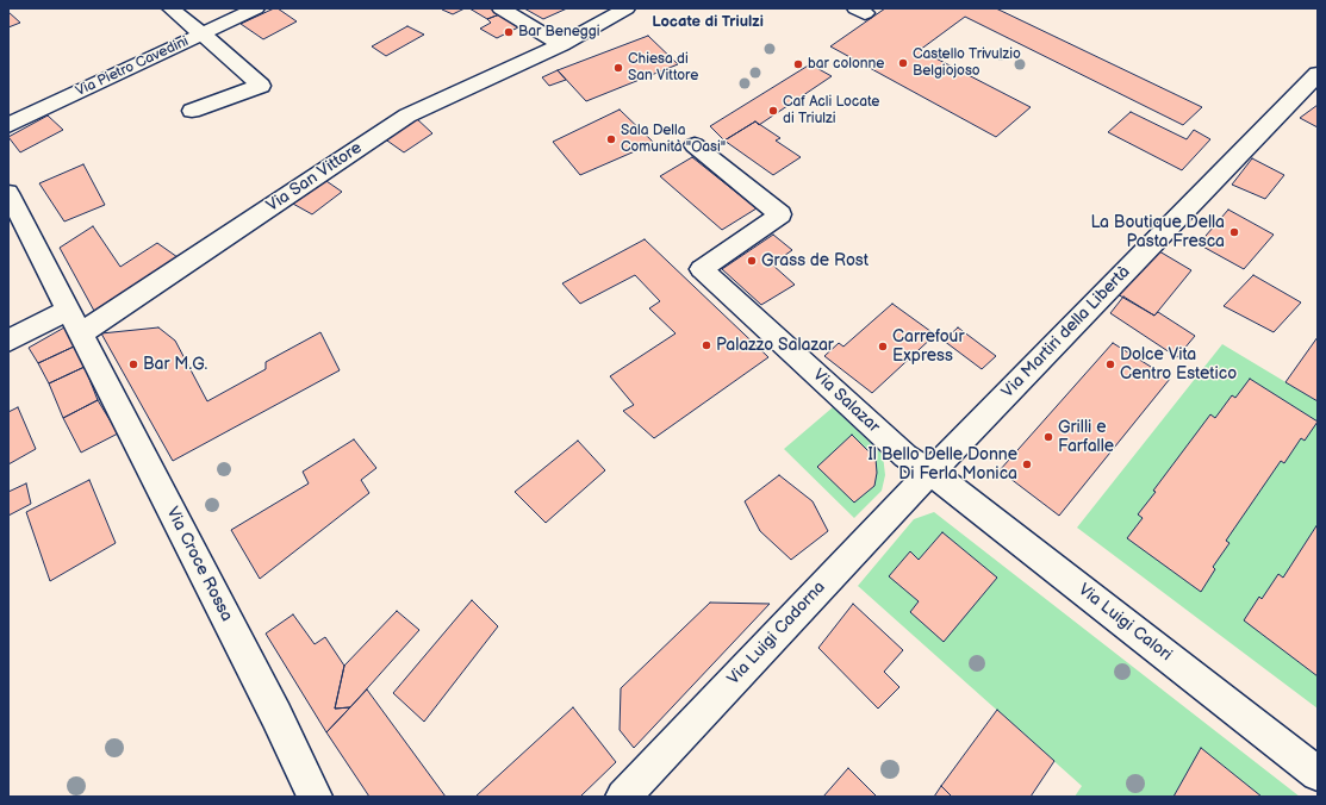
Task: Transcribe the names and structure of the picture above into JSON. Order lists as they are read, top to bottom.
{
  "streets": {
    "street": [
      "Via Pietro Cavedini",
      "Via San Vittore",
      "Via Martiri della Libertà",
      "Via Salazar",
      "Via Croce Rossa",
      "Via Luigi Calori",
      "Via Luigi Cadorna"
    ]
  },
  "crossings": [
    ["Via San Vittore", "Via Croce Rossa"],
    ["Via Martiri della Libertà", "Via Salazar"],
    ["Via Martiri della Libertà", "Via Luigi Calori"],
    ["Via Martiri della Libertà", "Via Luigi Cadorna"],
    ["Via Salazar", "Via Luigi Calori"],
    ["Via Salazar", "Via Luigi Cadorna"],
    ["Via Luigi Calori", "Via Luigi Cadorna"]
  ],
  "districts": ["Locate di Triulzi"],
  "places": [
    "Bar Beneggi",
    "Castello Trivulzio Belgiojoso",
    "bar colonne",
    "Chiesa di San Vittore",
    "Caf Acli Locate di Triulzi",
    "Sala Della Comunità \"Oasi\"",
    "La Boutique Della Pasta Fresca",
    "Grass de Rost",
    "Palazzo Salazar",
    "Carrefour Express",
    "Bar M.G.",
    "Dolce Vita Centro Estetico",
    "Grilli e Farfalle",
    "Il Bello Delle Donne Di Ferla Monica"
  ]
}
